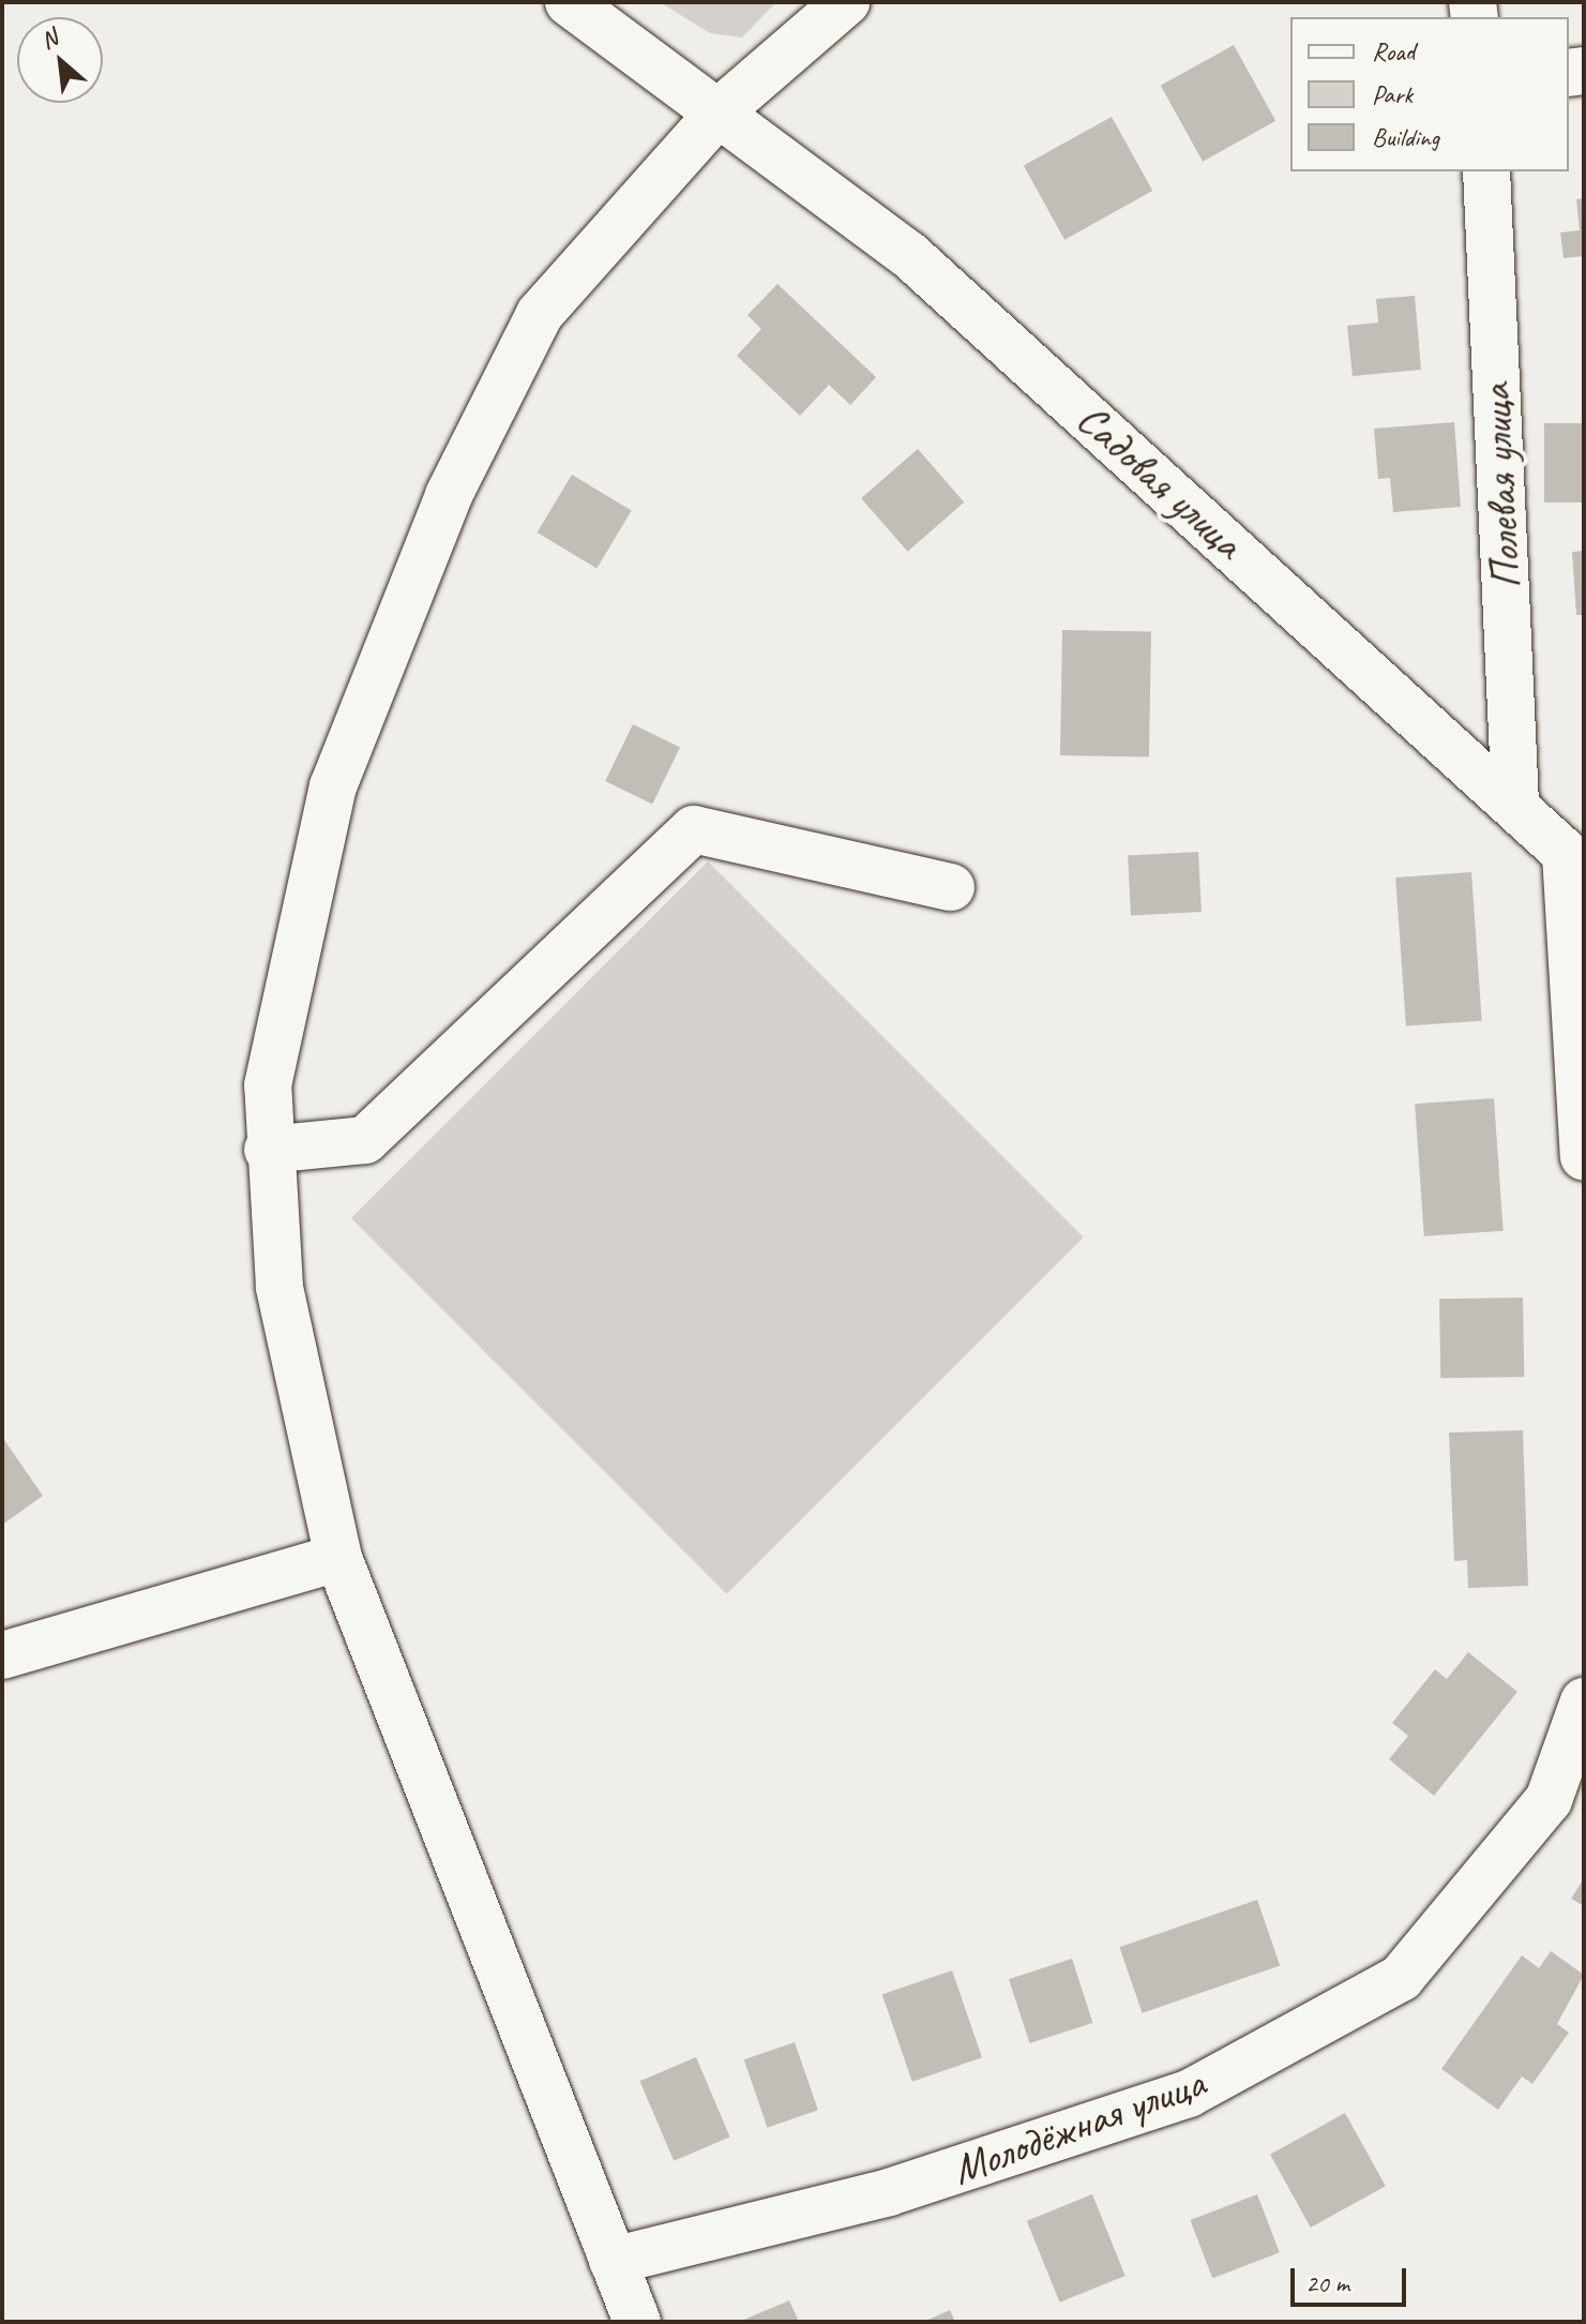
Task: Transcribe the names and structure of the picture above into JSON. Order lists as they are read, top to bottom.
{
  "streets": {
    "main road": ["Садовая улица", "Полевая улица", "Молодёжная улица"]
  },
  "crossings": [
    ["Садовая улица", "Полевая улица"]
  ],
  "legend": ["Road", "Park", "Building"],
  "scale_bar": "20 m",
  "north": "top left"
}
